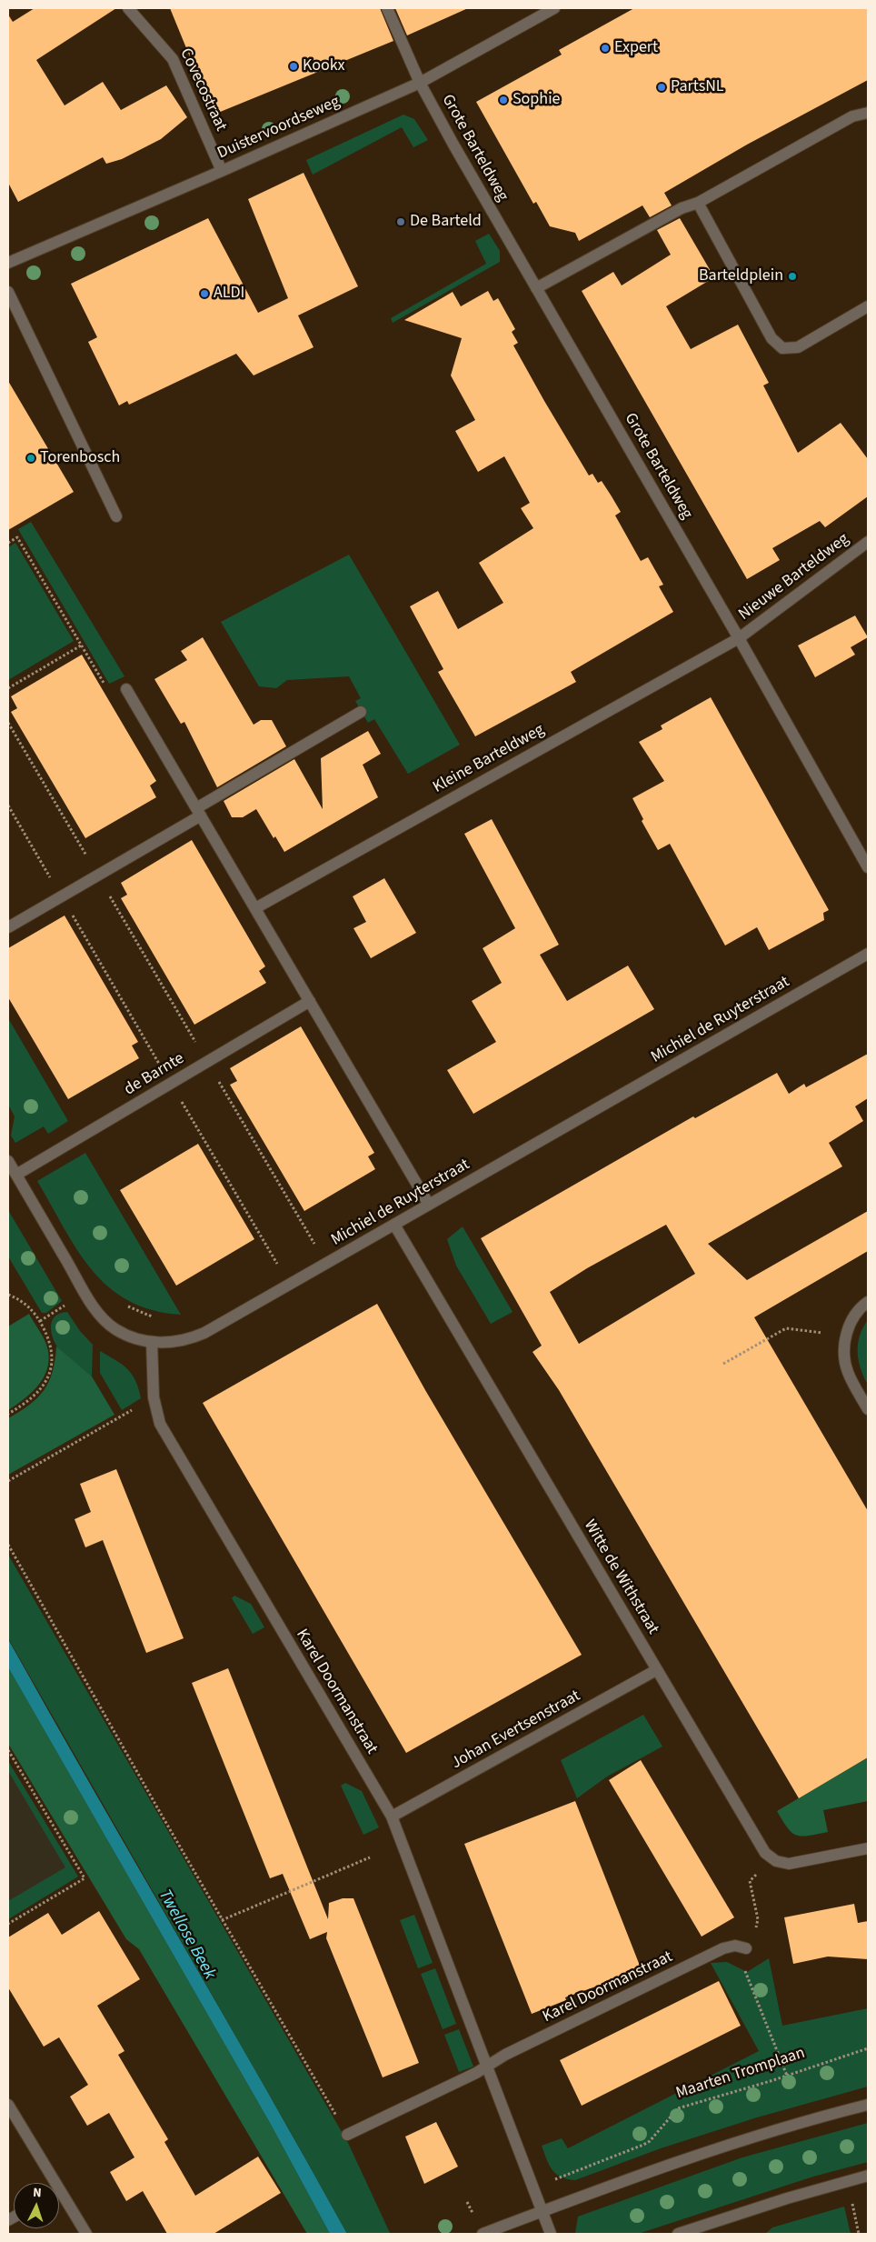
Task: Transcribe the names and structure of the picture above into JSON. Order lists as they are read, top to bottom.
{
  "streets": {
    "street": [
      "Covecostraat",
      "Duistervoordseweg",
      "Grote Barteldweg",
      "Nieuwe Barteldweg",
      "Kleine Barteldweg",
      "Michiel de Ruyterstraat",
      "de Barnte",
      "Witte de Withstraat",
      "Karel Doormanstraat",
      "Johan Evertsenstraat"
    ],
    "path": ["Maarten Tromplaan"]
  },
  "crossings": [
    ["Covecostraat", "Duistervoordseweg"],
    ["Duistervoordseweg", "Grote Barteldweg"],
    ["Grote Barteldweg", "Nieuwe Barteldweg"],
    ["Grote Barteldweg", "Kleine Barteldweg"],
    ["Nieuwe Barteldweg", "Kleine Barteldweg"],
    ["Michiel de Ruyterstraat", "de Barnte"],
    ["Michiel de Ruyterstraat", "Witte de Withstraat"],
    ["Michiel de Ruyterstraat", "Karel Doormanstraat"],
    ["Witte de Withstraat", "Johan Evertsenstraat"],
    ["Karel Doormanstraat", "Johan Evertsenstraat"],
    ["Karel Doormanstraat", "Maarten Tromplaan"]
  ],
  "water": ["Twellose Beek"],
  "places": [
    "Expert",
    "Kookx",
    "PartsNL",
    "Sophie",
    "De Barteld",
    "Barteldplein",
    "ALDI",
    "Torenbosch"
  ],
  "north": "top"
}
